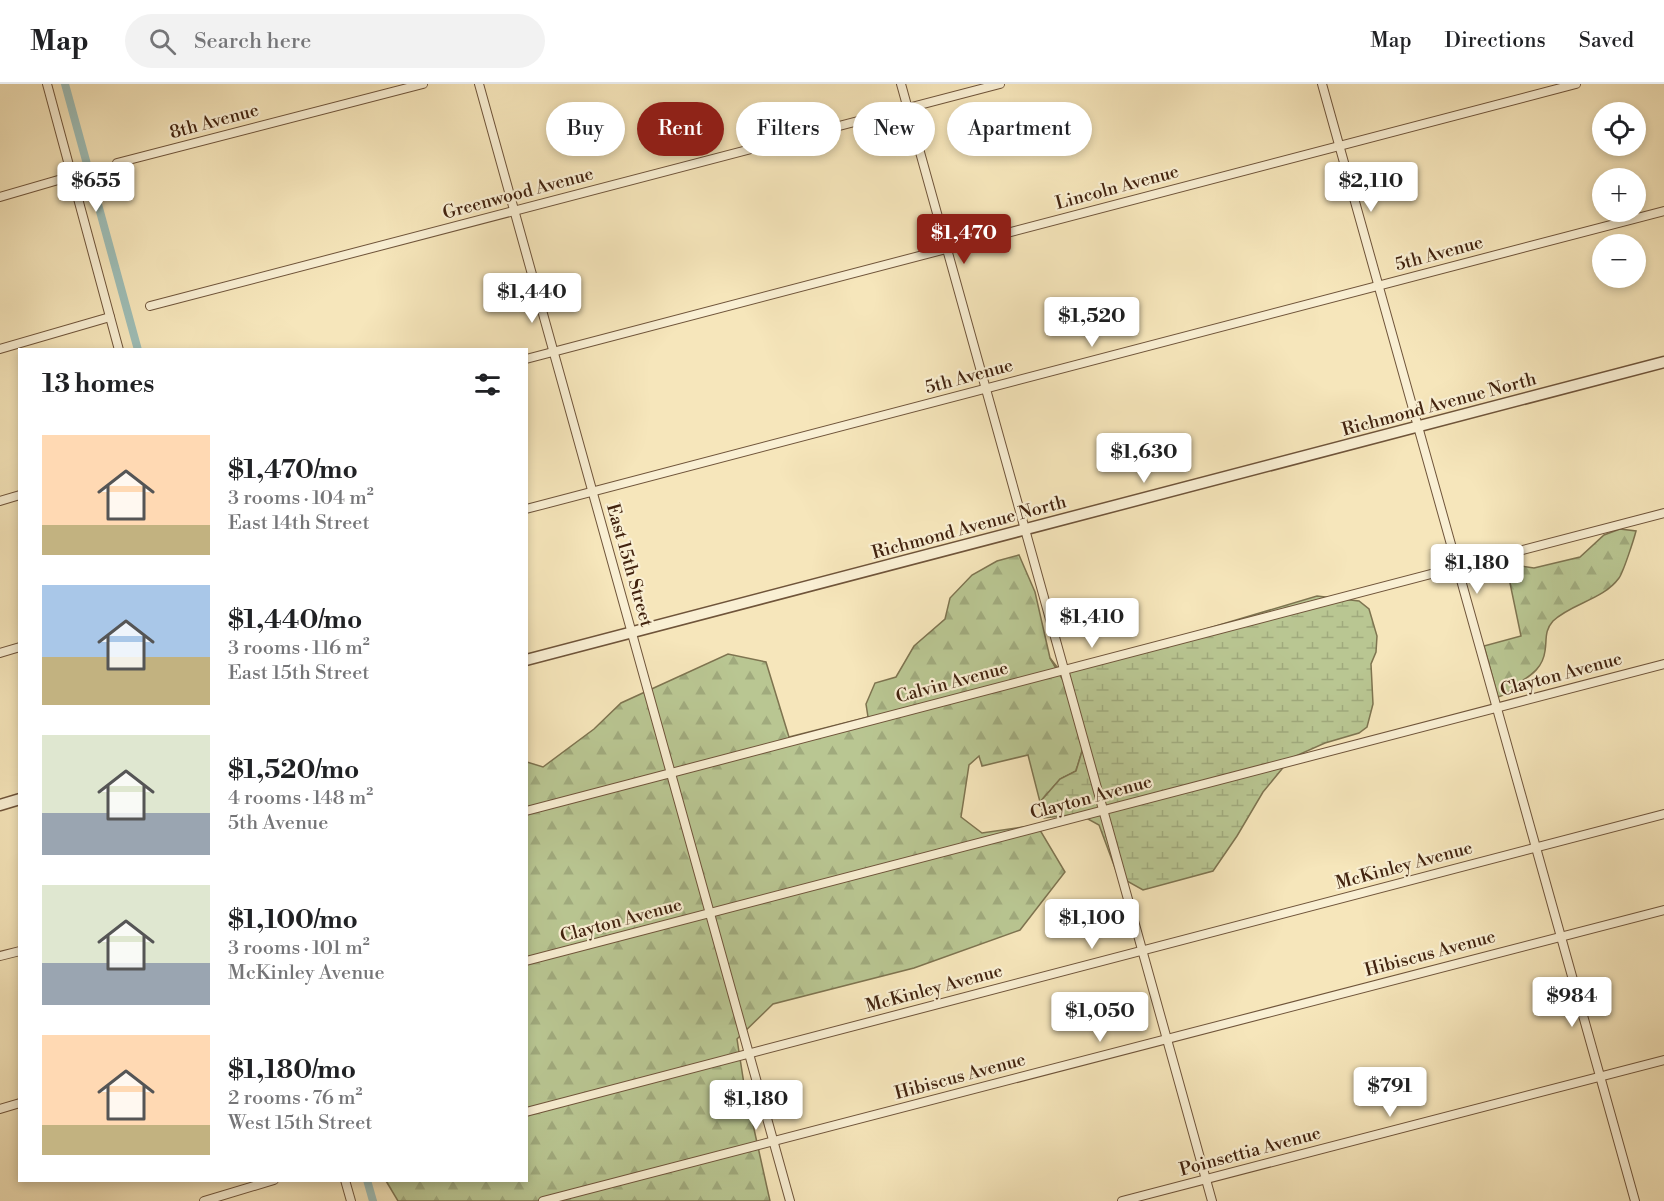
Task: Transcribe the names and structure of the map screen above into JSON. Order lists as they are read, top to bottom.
{
  "streets": {
    "street": [
      "8th Avenue",
      "Lincoln Avenue",
      "Greenwood Avenue",
      "5th Avenue",
      "Richmond Avenue North",
      "East 15th Street",
      "Clayton Avenue",
      "Calvin Avenue",
      "McKinley Avenue",
      "Hibiscus Avenue",
      "Poinsettia Avenue"
    ]
  },
  "crossings": [
    ["Lincoln Avenue", "East 15th Street"],
    ["Greenwood Avenue", "East 15th Street"],
    ["5th Avenue", "East 15th Street"],
    ["Richmond Avenue North", "East 15th Street"],
    ["East 15th Street", "Clayton Avenue"],
    ["East 15th Street", "Calvin Avenue"],
    ["East 15th Street", "McKinley Avenue"],
    ["East 15th Street", "Hibiscus Avenue"]
  ],
  "page": {
    "header": "Map",
    "search": "Search here",
    "nav": ["Map", "Directions", "Saved"],
    "map_buttons": ["+", "−"],
    "chip": [
      "Buy",
      "Rent",
      "Filters",
      "New",
      "Apartment"
    ],
    "price": [
      "$655",
      "$2,110",
      "$1,470",
      "$1,440",
      "$1,520",
      "$1,630",
      "$1,180",
      "$1,410",
      "$1,100",
      "$984",
      "$1,050",
      "$791",
      "$1,180"
    ],
    "heading": "13 homes",
    "list": [
      {
        "name": "$1,470/mo",
        "note": "3 rooms · 104 m² · East 14th Street"
      },
      {
        "name": "$1,440/mo",
        "note": "3 rooms · 116 m² · East 15th Street"
      },
      {
        "name": "$1,520/mo",
        "note": "4 rooms · 148 m² · 5th Avenue"
      },
      {
        "name": "$1,100/mo",
        "note": "3 rooms · 101 m² · McKinley Avenue"
      },
      {
        "name": "$1,180/mo",
        "note": "2 rooms · 76 m² · West 15th Street"
      }
    ]
  }
}
